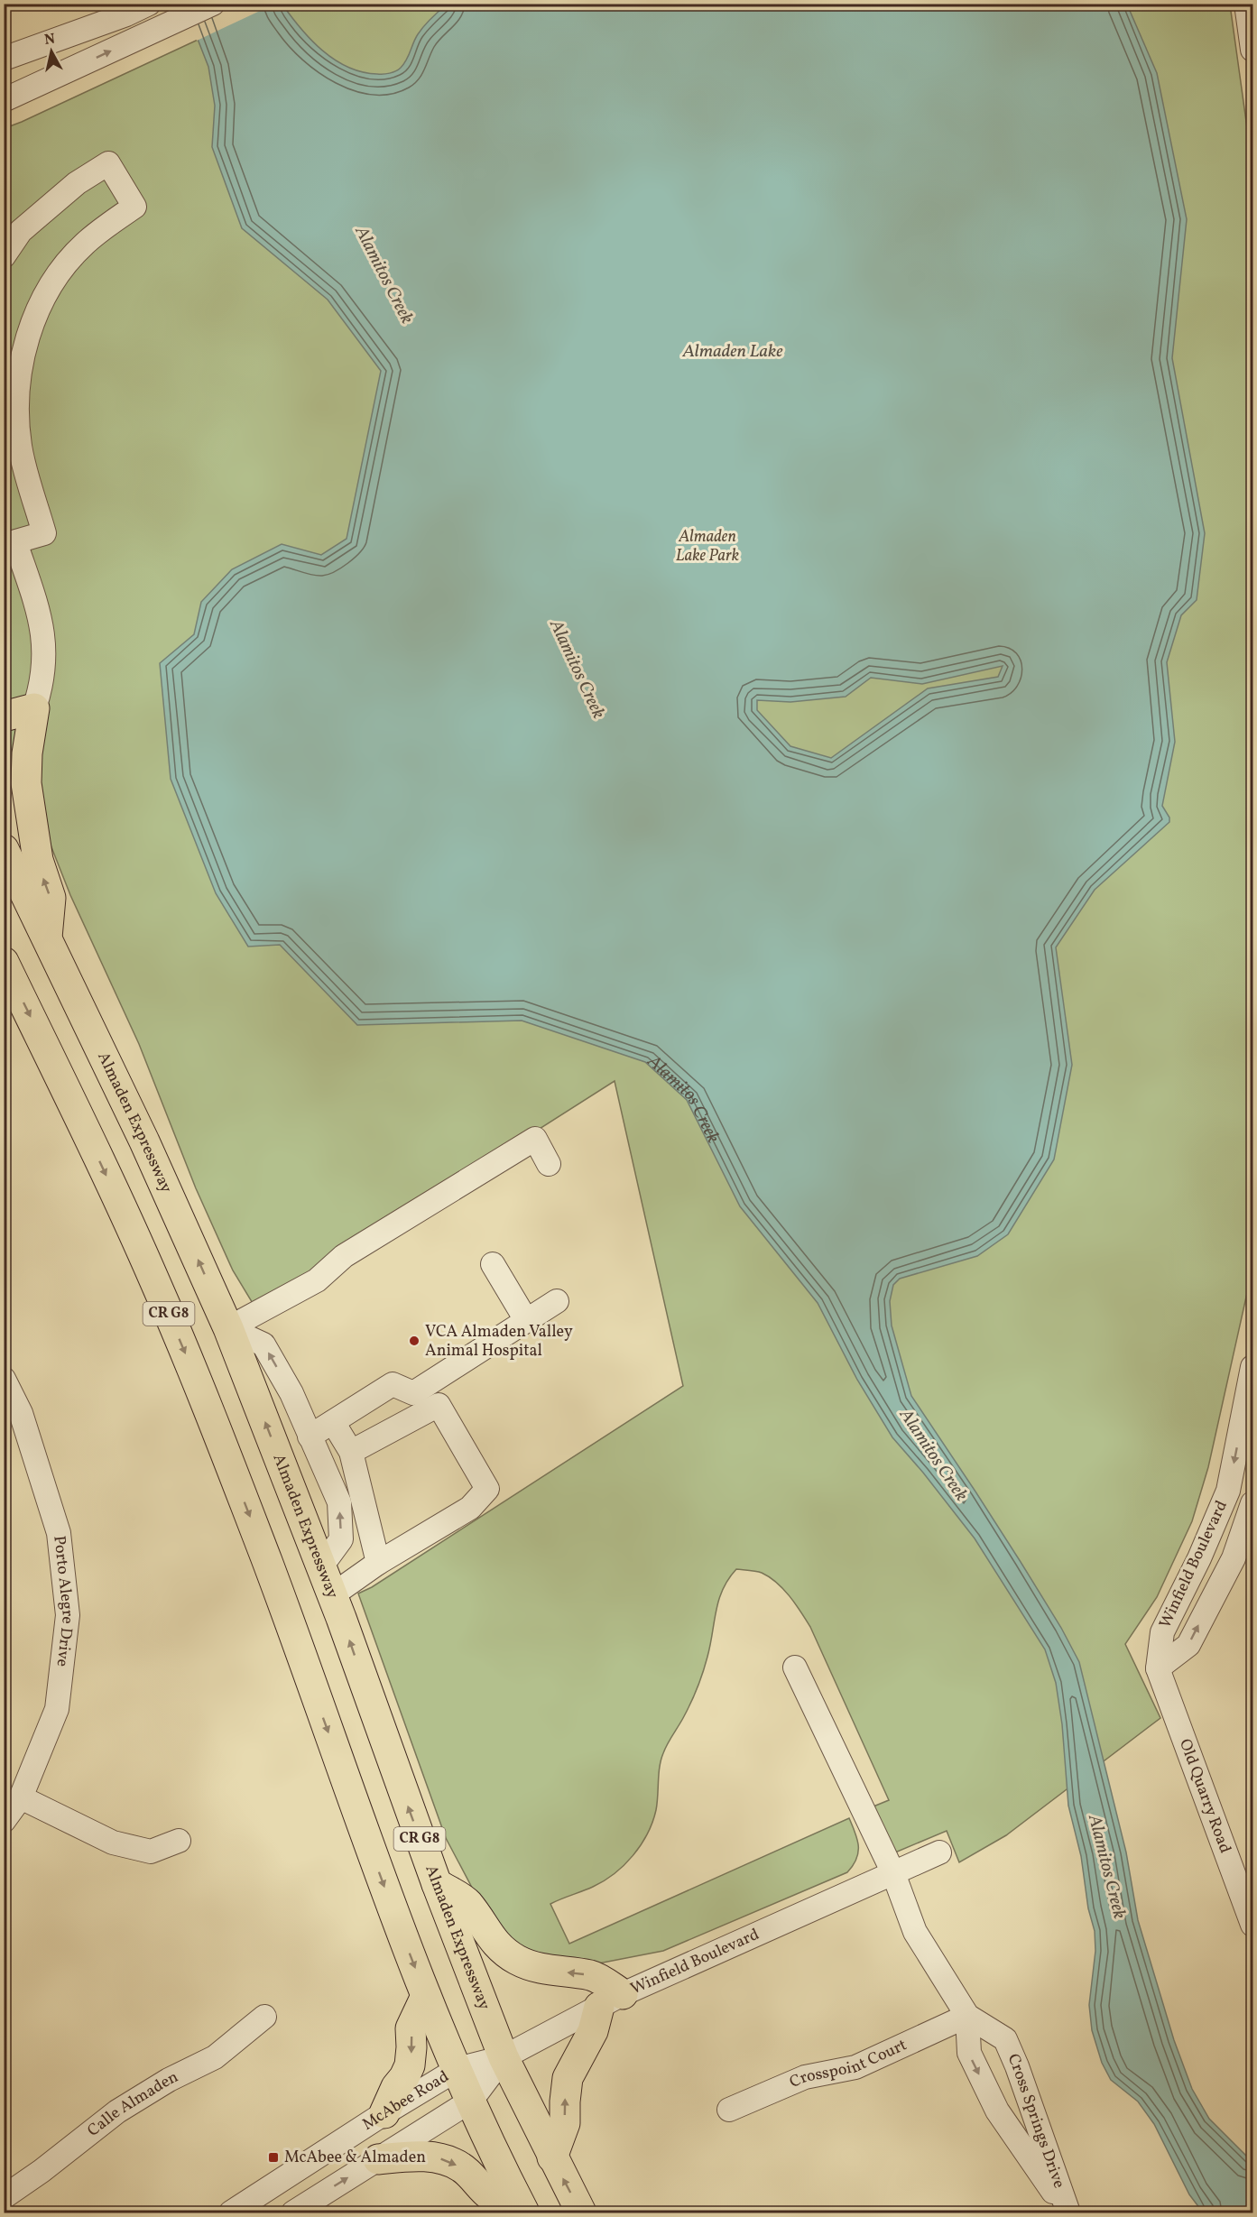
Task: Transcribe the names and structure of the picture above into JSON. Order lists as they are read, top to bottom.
{
  "streets": {
    "main road": ["Almaden Expressway", "CR G8"],
    "street": [
      "Winfield Boulevard",
      "Porto Alegre Drive",
      "Old Quarry Road",
      "Crosspoint Court",
      "McAbee Road",
      "Calle Almaden",
      "Cross Springs Drive"
    ]
  },
  "crossings": [
    ["Almaden Expressway", "Winfield Boulevard"],
    ["Almaden Expressway", "McAbee Road"],
    ["CR G8", "Winfield Boulevard"],
    ["CR G8", "McAbee Road"],
    ["Winfield Boulevard", "Old Quarry Road"],
    ["Winfield Boulevard", "McAbee Road"],
    ["Winfield Boulevard", "Cross Springs Drive"],
    ["Crosspoint Court", "Cross Springs Drive"]
  ],
  "water": ["Alamitos Creek", "Almaden Lake"],
  "parks": ["Almaden Lake Park"],
  "places": {
    "other": ["VCA Almaden Valley Animal Hospital"],
    "transit": ["McAbee & Almaden"]
  },
  "north": "top"
}
